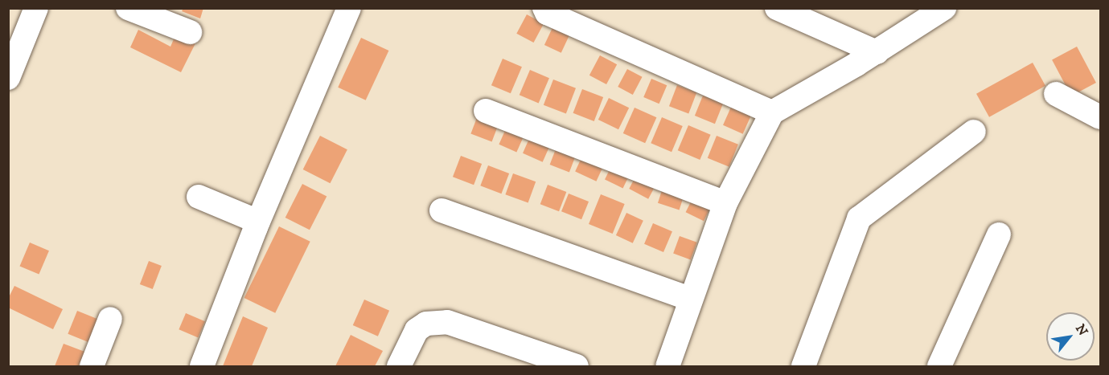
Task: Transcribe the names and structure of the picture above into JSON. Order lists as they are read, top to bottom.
{
  "north": "top right"
}
